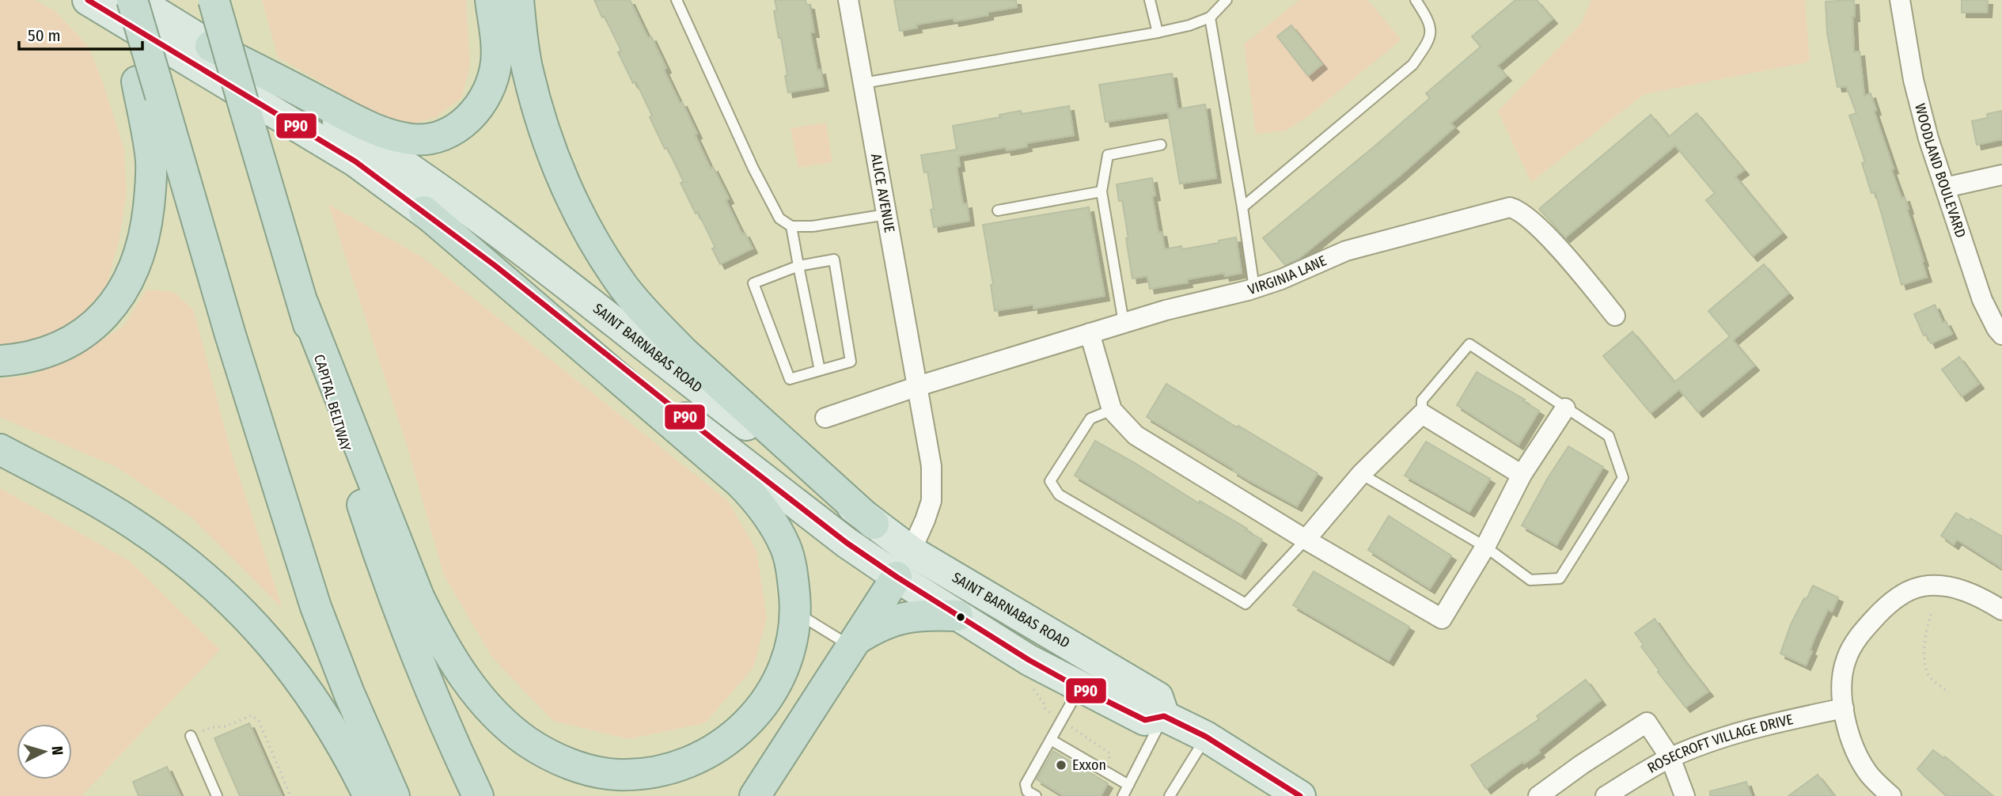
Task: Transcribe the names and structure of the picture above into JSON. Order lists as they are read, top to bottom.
{
  "streets": {
    "highway": ["CAPITAL BELTWAY"],
    "main road": ["SAINT BARNABAS ROAD"],
    "street": [
      "WOODLAND BOULEVARD",
      "ALICE AVENUE",
      "VIRGINIA LANE",
      "ROSECROFT VILLAGE DRIVE"
    ]
  },
  "crossings": [
    ["ALICE AVENUE", "VIRGINIA LANE"]
  ],
  "places": ["Exxon"],
  "lines": ["transit line P90"],
  "scale_bar": "50 m",
  "north": "right"
}
